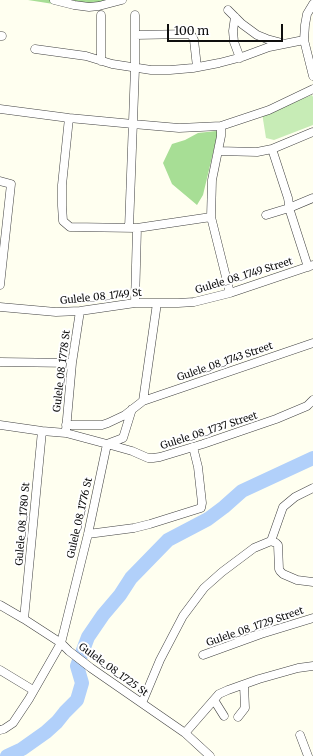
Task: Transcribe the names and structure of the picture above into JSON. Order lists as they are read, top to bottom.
{
  "streets": {
    "street": [
      "Gulele_08_1749 Street",
      "Gulele_08_1749 St",
      "Gulele_08_1743 Street",
      "Gulele_08_1778 St",
      "Gulele_08_1737 Street",
      "Gulele_08_1776 St",
      "Gulele_08_1780 St",
      "Gulele_08_1729 Street",
      "Gulele_08_1725 St"
    ]
  },
  "crossings": [
    ["Gulele_08_1749 Street", "Gulele_08_1749 St"],
    ["Gulele_08_1749 St", "Gulele_08_1778 St"],
    ["Gulele_08_1743 Street", "Gulele_08_1778 St"],
    ["Gulele_08_1743 Street", "Gulele_08_1737 Street"],
    ["Gulele_08_1778 St", "Gulele_08_1737 Street"],
    ["Gulele_08_1737 Street", "Gulele_08_1776 St"],
    ["Gulele_08_1776 St", "Gulele_08_1725 St"],
    ["Gulele_08_1780 St", "Gulele_08_1725 St"]
  ],
  "scale_bar": "100 m"
}
